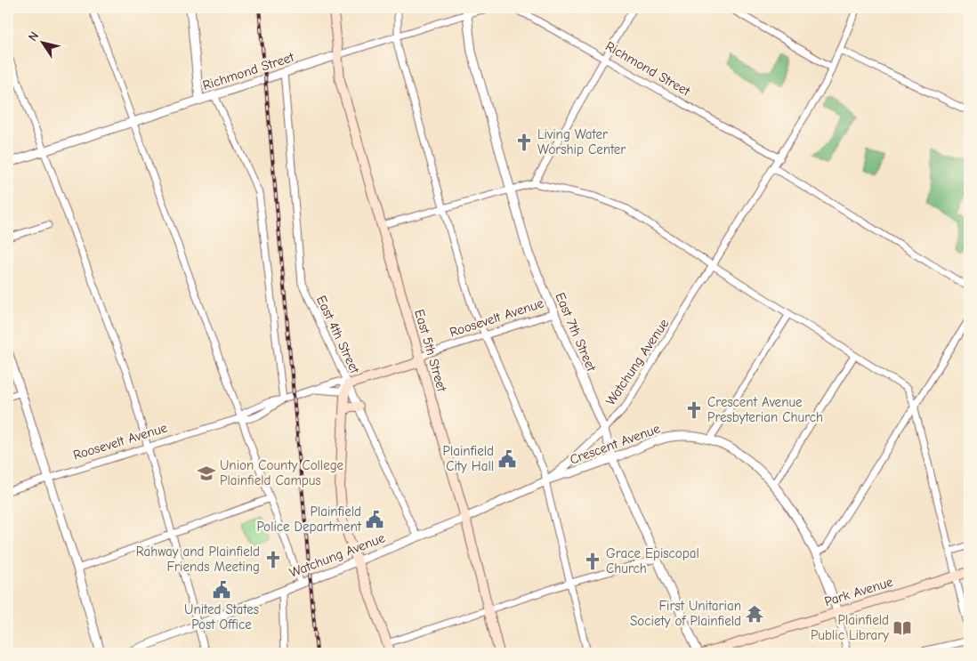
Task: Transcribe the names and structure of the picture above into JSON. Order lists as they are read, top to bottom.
{
  "streets": {
    "main road": [
      "Roosevelt Avenue",
      "East 4th Street",
      "East 5th Street",
      "Park Avenue"
    ],
    "street": [
      "Richmond Street",
      "East 7th Street",
      "Watchung Avenue",
      "Crescent Avenue"
    ]
  },
  "crossings": [
    ["Richmond Street", "East 7th Street"],
    ["Richmond Street", "East 4th Street"],
    ["Richmond Street", "East 5th Street"],
    ["Richmond Street", "Watchung Avenue"],
    ["Roosevelt Avenue", "East 7th Street"],
    ["Roosevelt Avenue", "East 4th Street"],
    ["Roosevelt Avenue", "East 5th Street"],
    ["East 7th Street", "Watchung Avenue"],
    ["East 7th Street", "Crescent Avenue"],
    ["East 4th Street", "Watchung Avenue"],
    ["East 5th Street", "Watchung Avenue"],
    ["Watchung Avenue", "Crescent Avenue"],
    ["Crescent Avenue", "Park Avenue"]
  ],
  "places": {
    "church": [
      "Living Water Worship Center",
      "Crescent Avenue Presbyterian Church",
      "Rahway and Plainfield Friends Meeting",
      "Grace Episcopal Church"
    ],
    "public building": ["Plainfield City Hall", "Plainfield Police Department", "United States Post Office"],
    "school or university": ["Union County College Plainfield Campus"],
    "temple": ["First Unitarian Society of Plainfield"],
    "library": ["Plainfield Public Library"]
  },
  "north": "top left"
}
